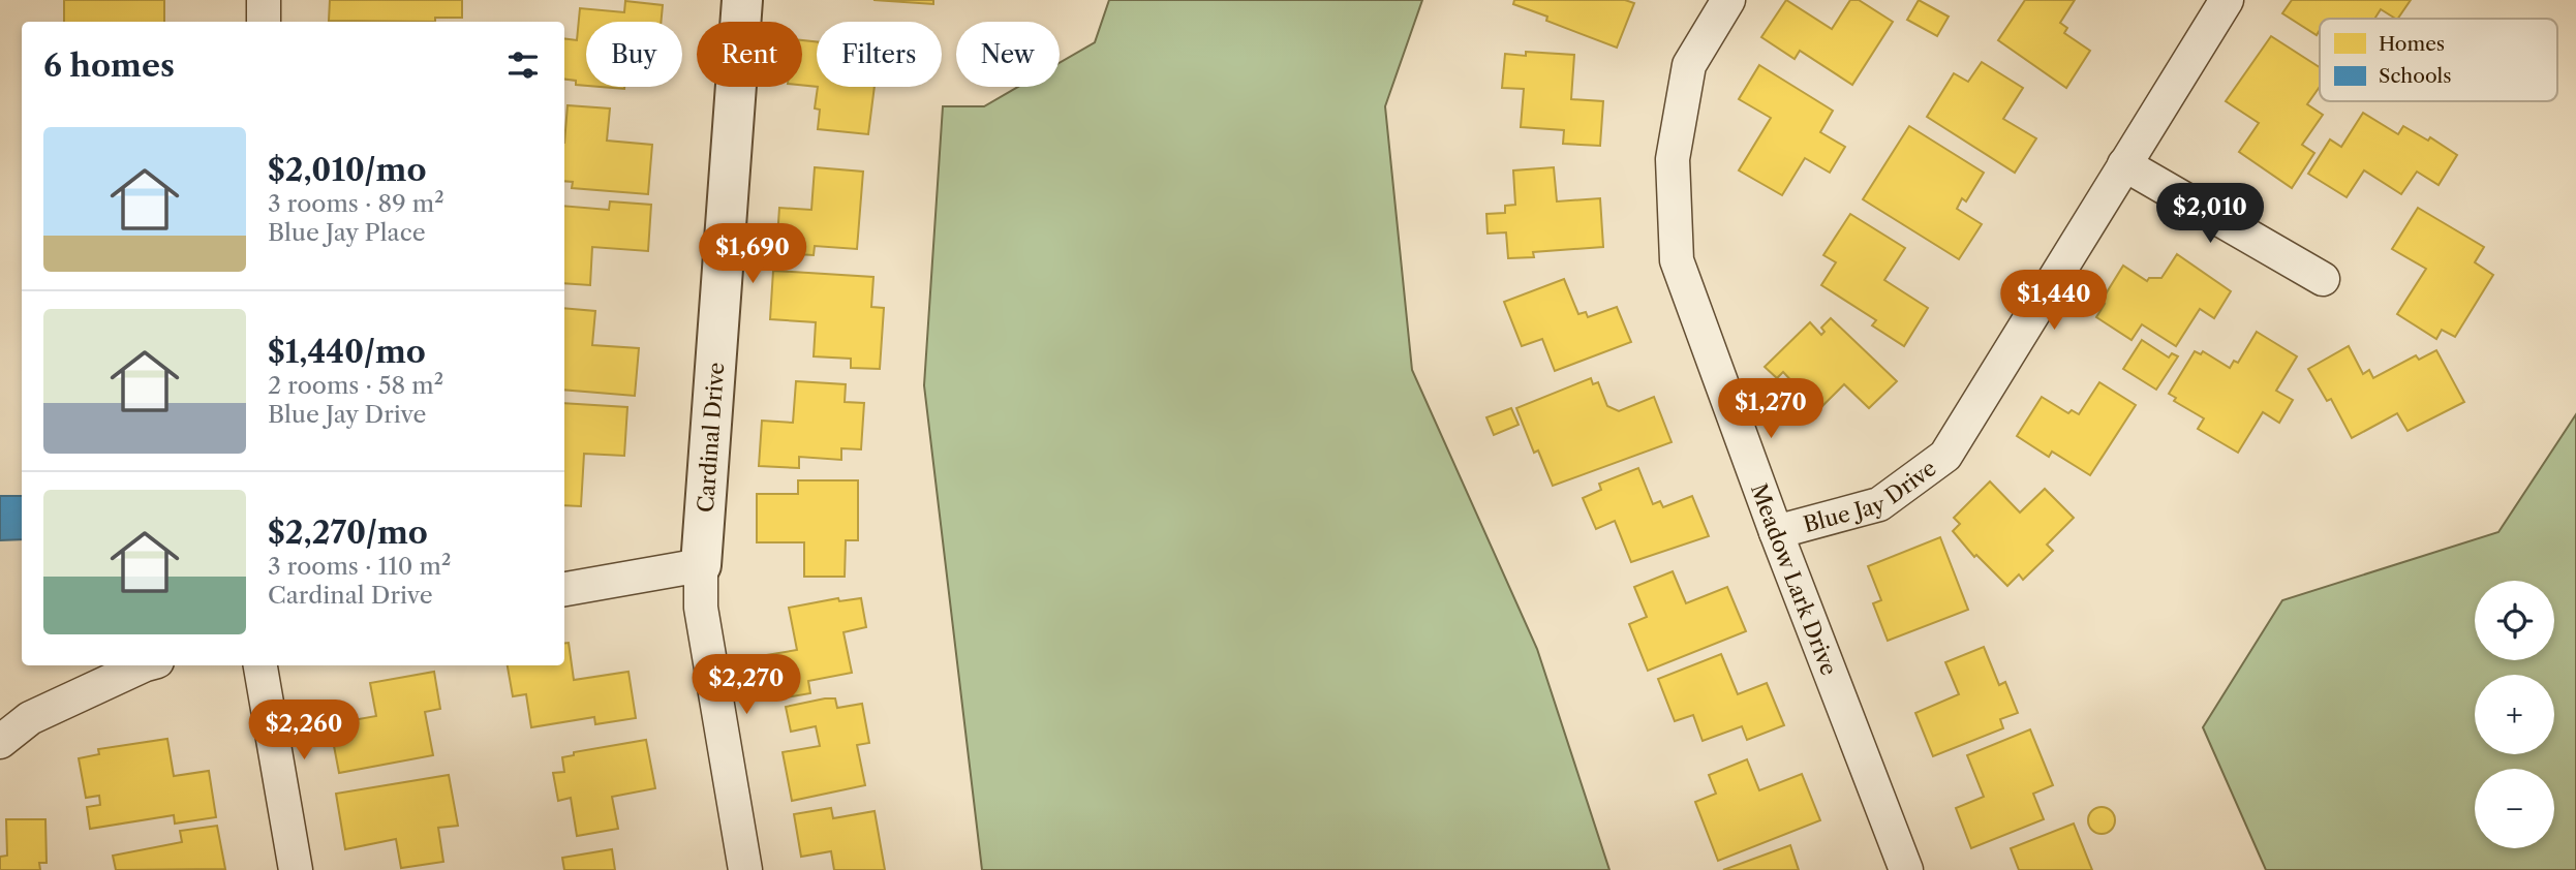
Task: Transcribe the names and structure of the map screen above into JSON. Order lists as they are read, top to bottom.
{
  "streets": {
    "street": ["Cardinal Drive", "Blue Jay Drive", "Meadow Lark Drive"]
  },
  "crossings": [
    ["Blue Jay Drive", "Meadow Lark Drive"]
  ],
  "legend": ["Homes", "Schools"],
  "page": {
    "chip": [
      "Buy",
      "Rent",
      "Filters",
      "New"
    ],
    "heading": "6 homes",
    "list": [
      {
        "name": "$2,010/mo",
        "note": "3 rooms · 89 m² · Blue Jay Place"
      },
      {
        "name": "$1,440/mo",
        "note": "2 rooms · 58 m² · Blue Jay Drive"
      },
      {
        "name": "$2,270/mo",
        "note": "3 rooms · 110 m² · Cardinal Drive"
      }
    ],
    "price": [
      "$2,010",
      "$1,690",
      "$1,440",
      "$1,270",
      "$2,270",
      "$2,260"
    ],
    "map_buttons": ["+", "−"]
  }
}
